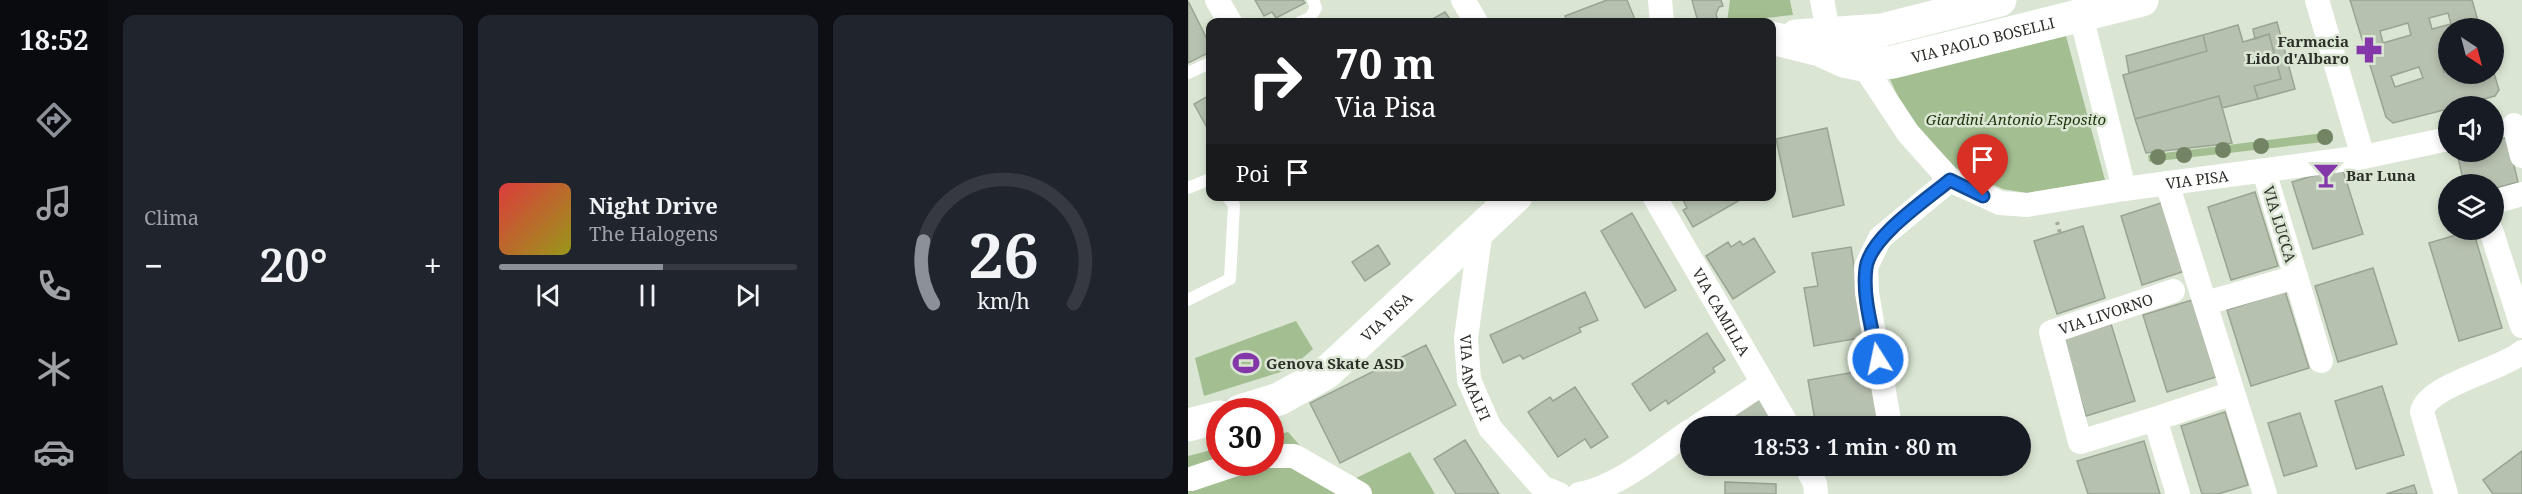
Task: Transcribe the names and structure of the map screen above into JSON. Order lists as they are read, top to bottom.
{
  "streets": {
    "main road": ["VIA PAOLO BOSELLI", "VIA PISA"],
    "street": [
      "VIA LUCCA",
      "VIA CAMILLA",
      "VIA LIVORNO",
      "VIA AMALFI"
    ]
  },
  "crossings": [
    ["VIA PAOLO BOSELLI", "VIA PISA"],
    ["VIA PISA", "VIA LUCCA"],
    ["VIA PISA", "VIA AMALFI"]
  ],
  "parks": ["Giardini Antonio Esposito"],
  "places": {
    "pharmacy": ["Farmacia Lido d'Albaro"],
    "bar": ["Bar Luna"],
    "sports": ["Genova Skate ASD"]
  },
  "north": "bottom right",
  "page": {
    "tabs": "18:52",
    "tile": "Clima",
    "turn": ["70 m", "Via Pisa"],
    "then": "Poi",
    "song": ["Night Drive", "The Halogens"],
    "heat": ["−", "20°", "+"],
    "limit": "30",
    "trip": "18:53 · 1 min · 80 m",
    "gauge": ["26", "km/h"]
  }
}
